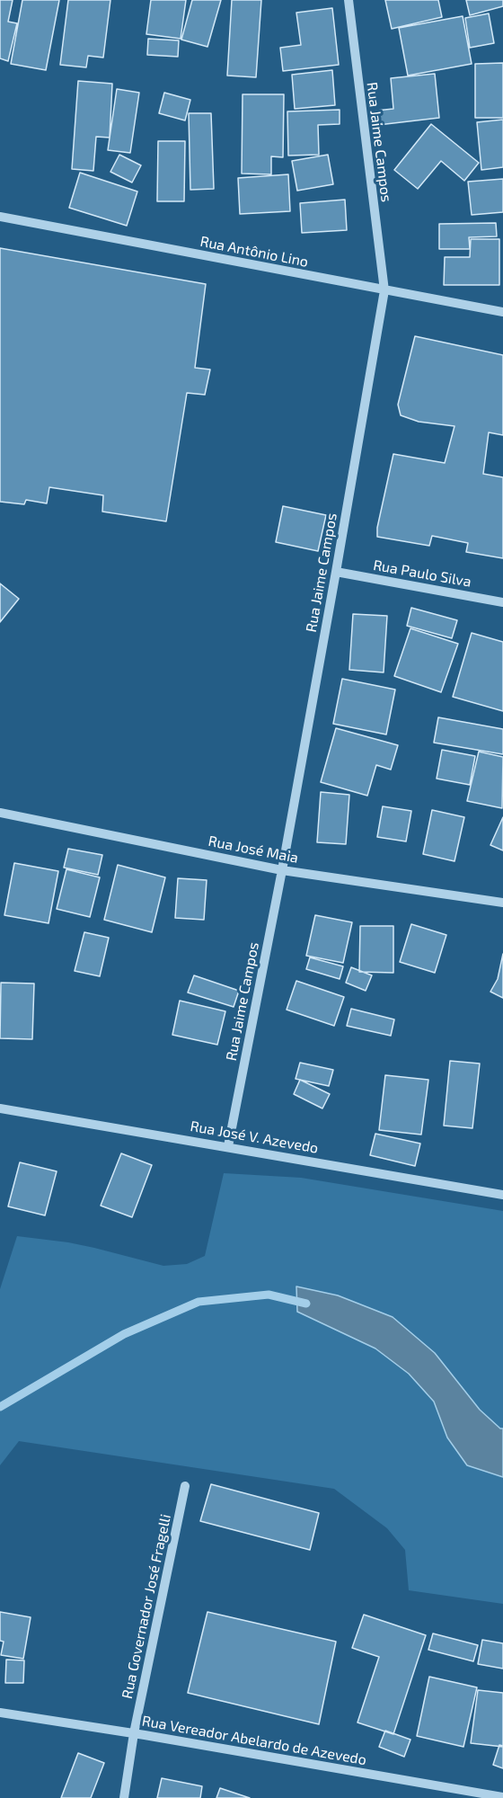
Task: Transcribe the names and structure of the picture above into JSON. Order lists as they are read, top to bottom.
{
  "streets": {
    "street": [
      "Rua Jaime Campos",
      "Rua Antônio Lino",
      "Rua Paulo Silva",
      "Rua José Maia",
      "Rua José V. Azevedo",
      "Rua Governador José Fragelli",
      "Rua Vereador Abelardo de Azevedo"
    ]
  },
  "crossings": [
    ["Rua Jaime Campos", "Rua Antônio Lino"],
    ["Rua Jaime Campos", "Rua Paulo Silva"],
    ["Rua Jaime Campos", "Rua José Maia"],
    ["Rua Jaime Campos", "Rua José V. Azevedo"],
    ["Rua Governador José Fragelli", "Rua Vereador Abelardo de Azevedo"]
  ]
}
